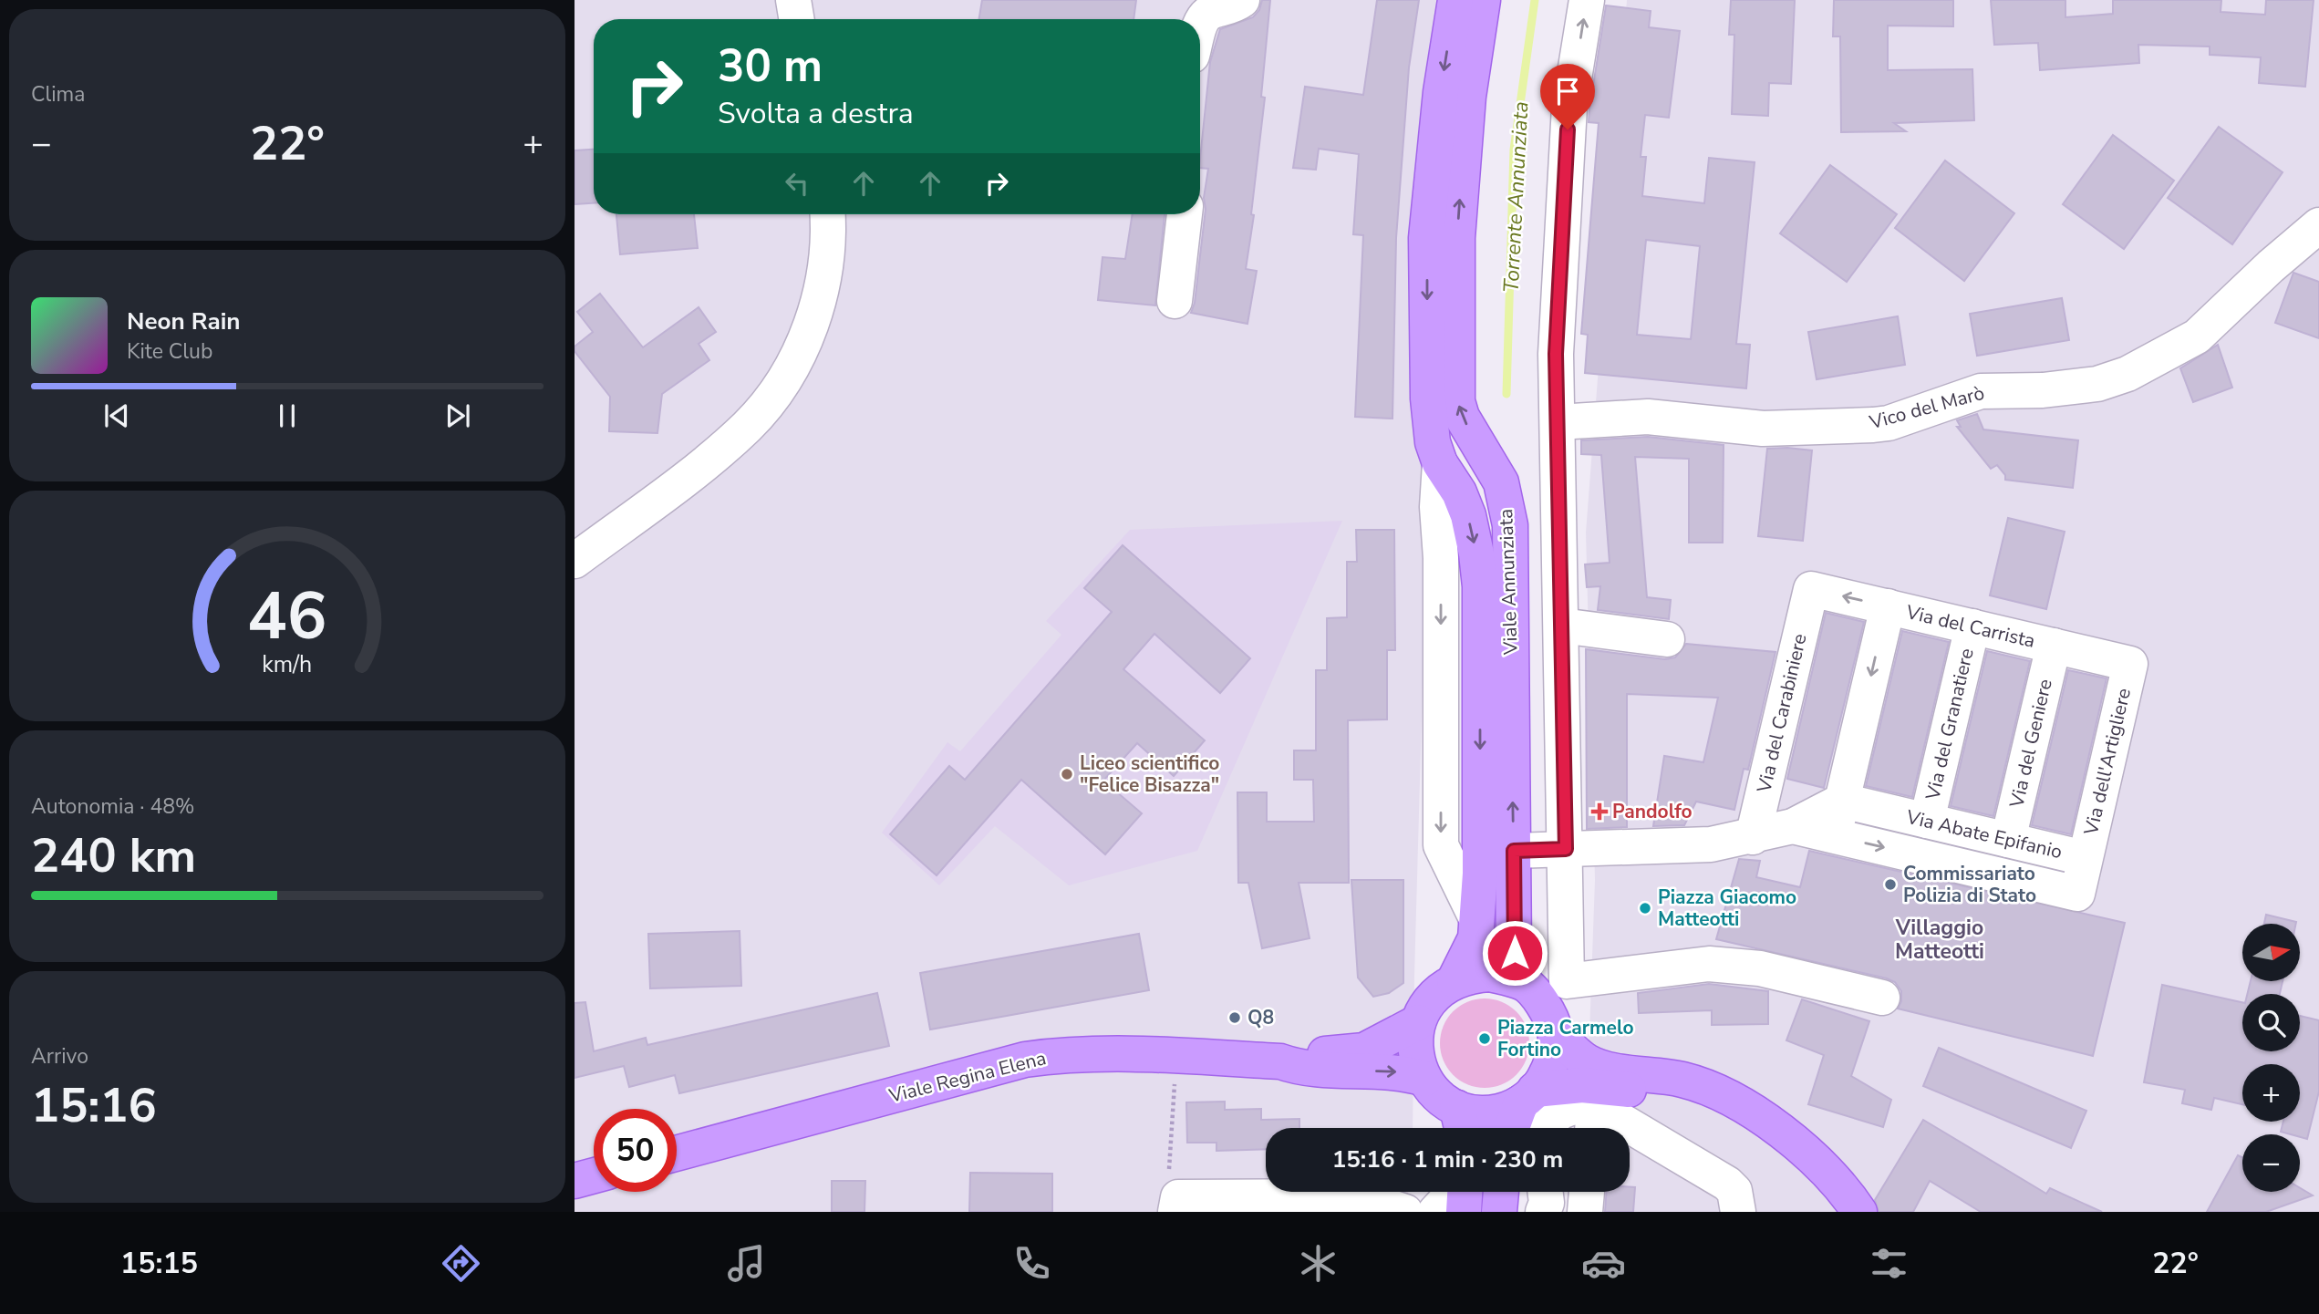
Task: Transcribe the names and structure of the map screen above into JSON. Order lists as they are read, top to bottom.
{
  "streets": {
    "main road": ["Viale Annunziata", "Viale Regina Elena"],
    "street": [
      "Vico del Marò",
      "Via del Carrista",
      "Via del Carabiniere",
      "Via del Granatiere",
      "Via del Geniere",
      "Via dell'Artigliere",
      "Via Abate Epifanio"
    ]
  },
  "crossings": [
    ["Viale Annunziata", "Via Abate Epifanio"],
    ["Via del Carrista", "Via del Carabiniere"],
    ["Via del Carrista", "Via del Granatiere"],
    ["Via del Carrista", "Via del Geniere"],
    ["Via del Carrista", "Via dell'Artigliere"],
    ["Via del Carabiniere", "Via Abate Epifanio"],
    ["Via del Granatiere", "Via Abate Epifanio"],
    ["Via del Geniere", "Via Abate Epifanio"],
    ["Via dell'Artigliere", "Via Abate Epifanio"]
  ],
  "districts": ["Villaggio Matteotti"],
  "water": ["Torrente Annunziata"],
  "places": {
    "other": [
      "Liceo scientifico \"Felice Bisazza\"",
      "Commissariato Polizia di Stato",
      "Piazza Giacomo Matteotti",
      "Q8",
      "Piazza Carmelo Fortino"
    ],
    "health": ["Pandolfo"]
  },
  "north": "right",
  "page": {
    "tile": [
      "Clima",
      ["Autonomia · 48%", "240 km"],
      ["Arrivo", "15:16"]
    ],
    "turn": ["30 m", "Svolta a destra"],
    "heat": ["−", "22°", "+"],
    "song": ["Neon Rain", "Kite Club"],
    "map_buttons": ["+", "−"],
    "limit": "50",
    "trip": "15:16 · 1 min · 230 m",
    "tabs": ["15:15", "22°"],
    "gauge": ["46", "km/h"]
  }
}
